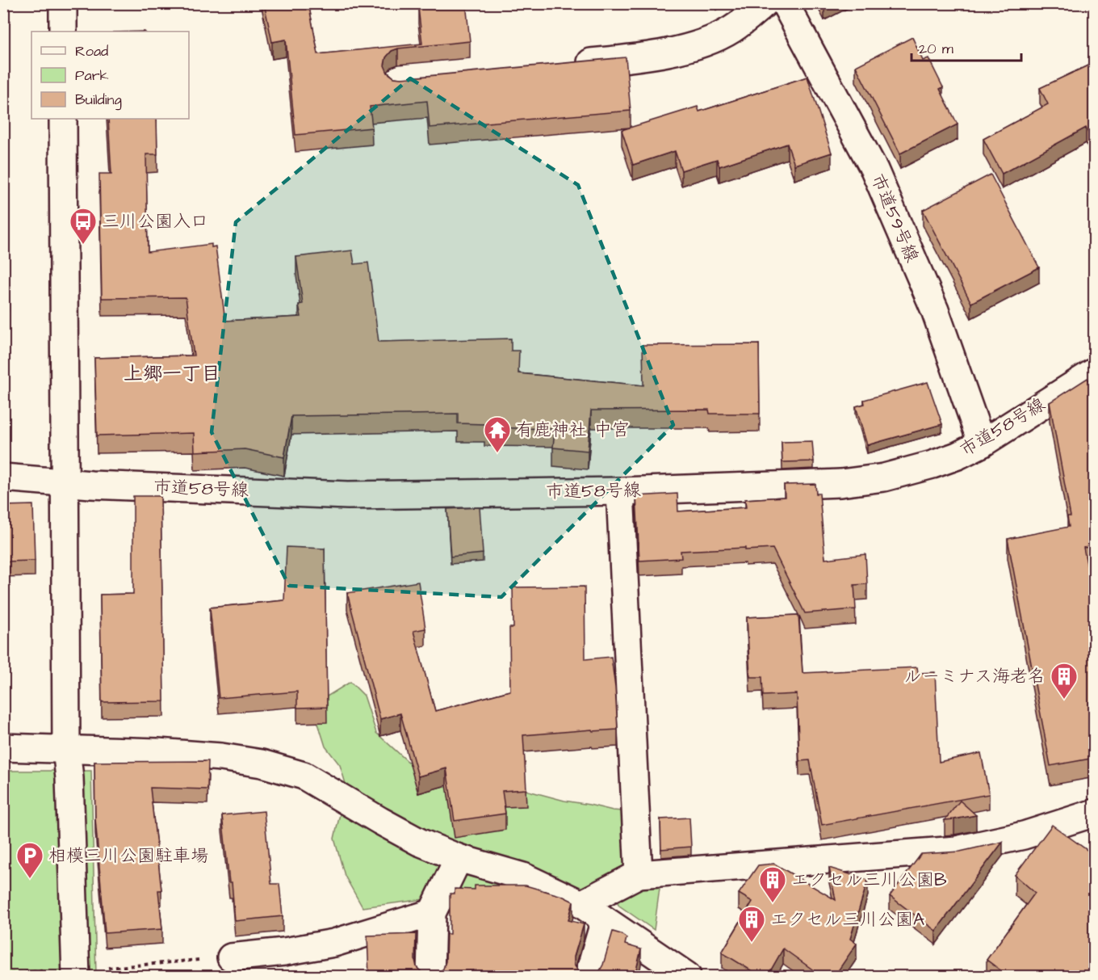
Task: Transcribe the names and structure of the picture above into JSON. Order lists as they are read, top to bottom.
{
  "streets": {
    "street": ["市道59号線", "市道58号線"]
  },
  "crossings": [
    ["市道59号線", "市道58号線"]
  ],
  "districts": ["上郷一丁目"],
  "places": {
    "bus stop": ["三川公園入口"],
    "temple": ["有鹿神社 中宮"],
    "building": ["ルーミナス海老名", "エクセル三川公園B", "エクセル三川公園A"],
    "parking": ["相模三川公園駐車場"]
  },
  "legend": ["Road", "Park", "Building"],
  "scale_bar": "20 m"
}
